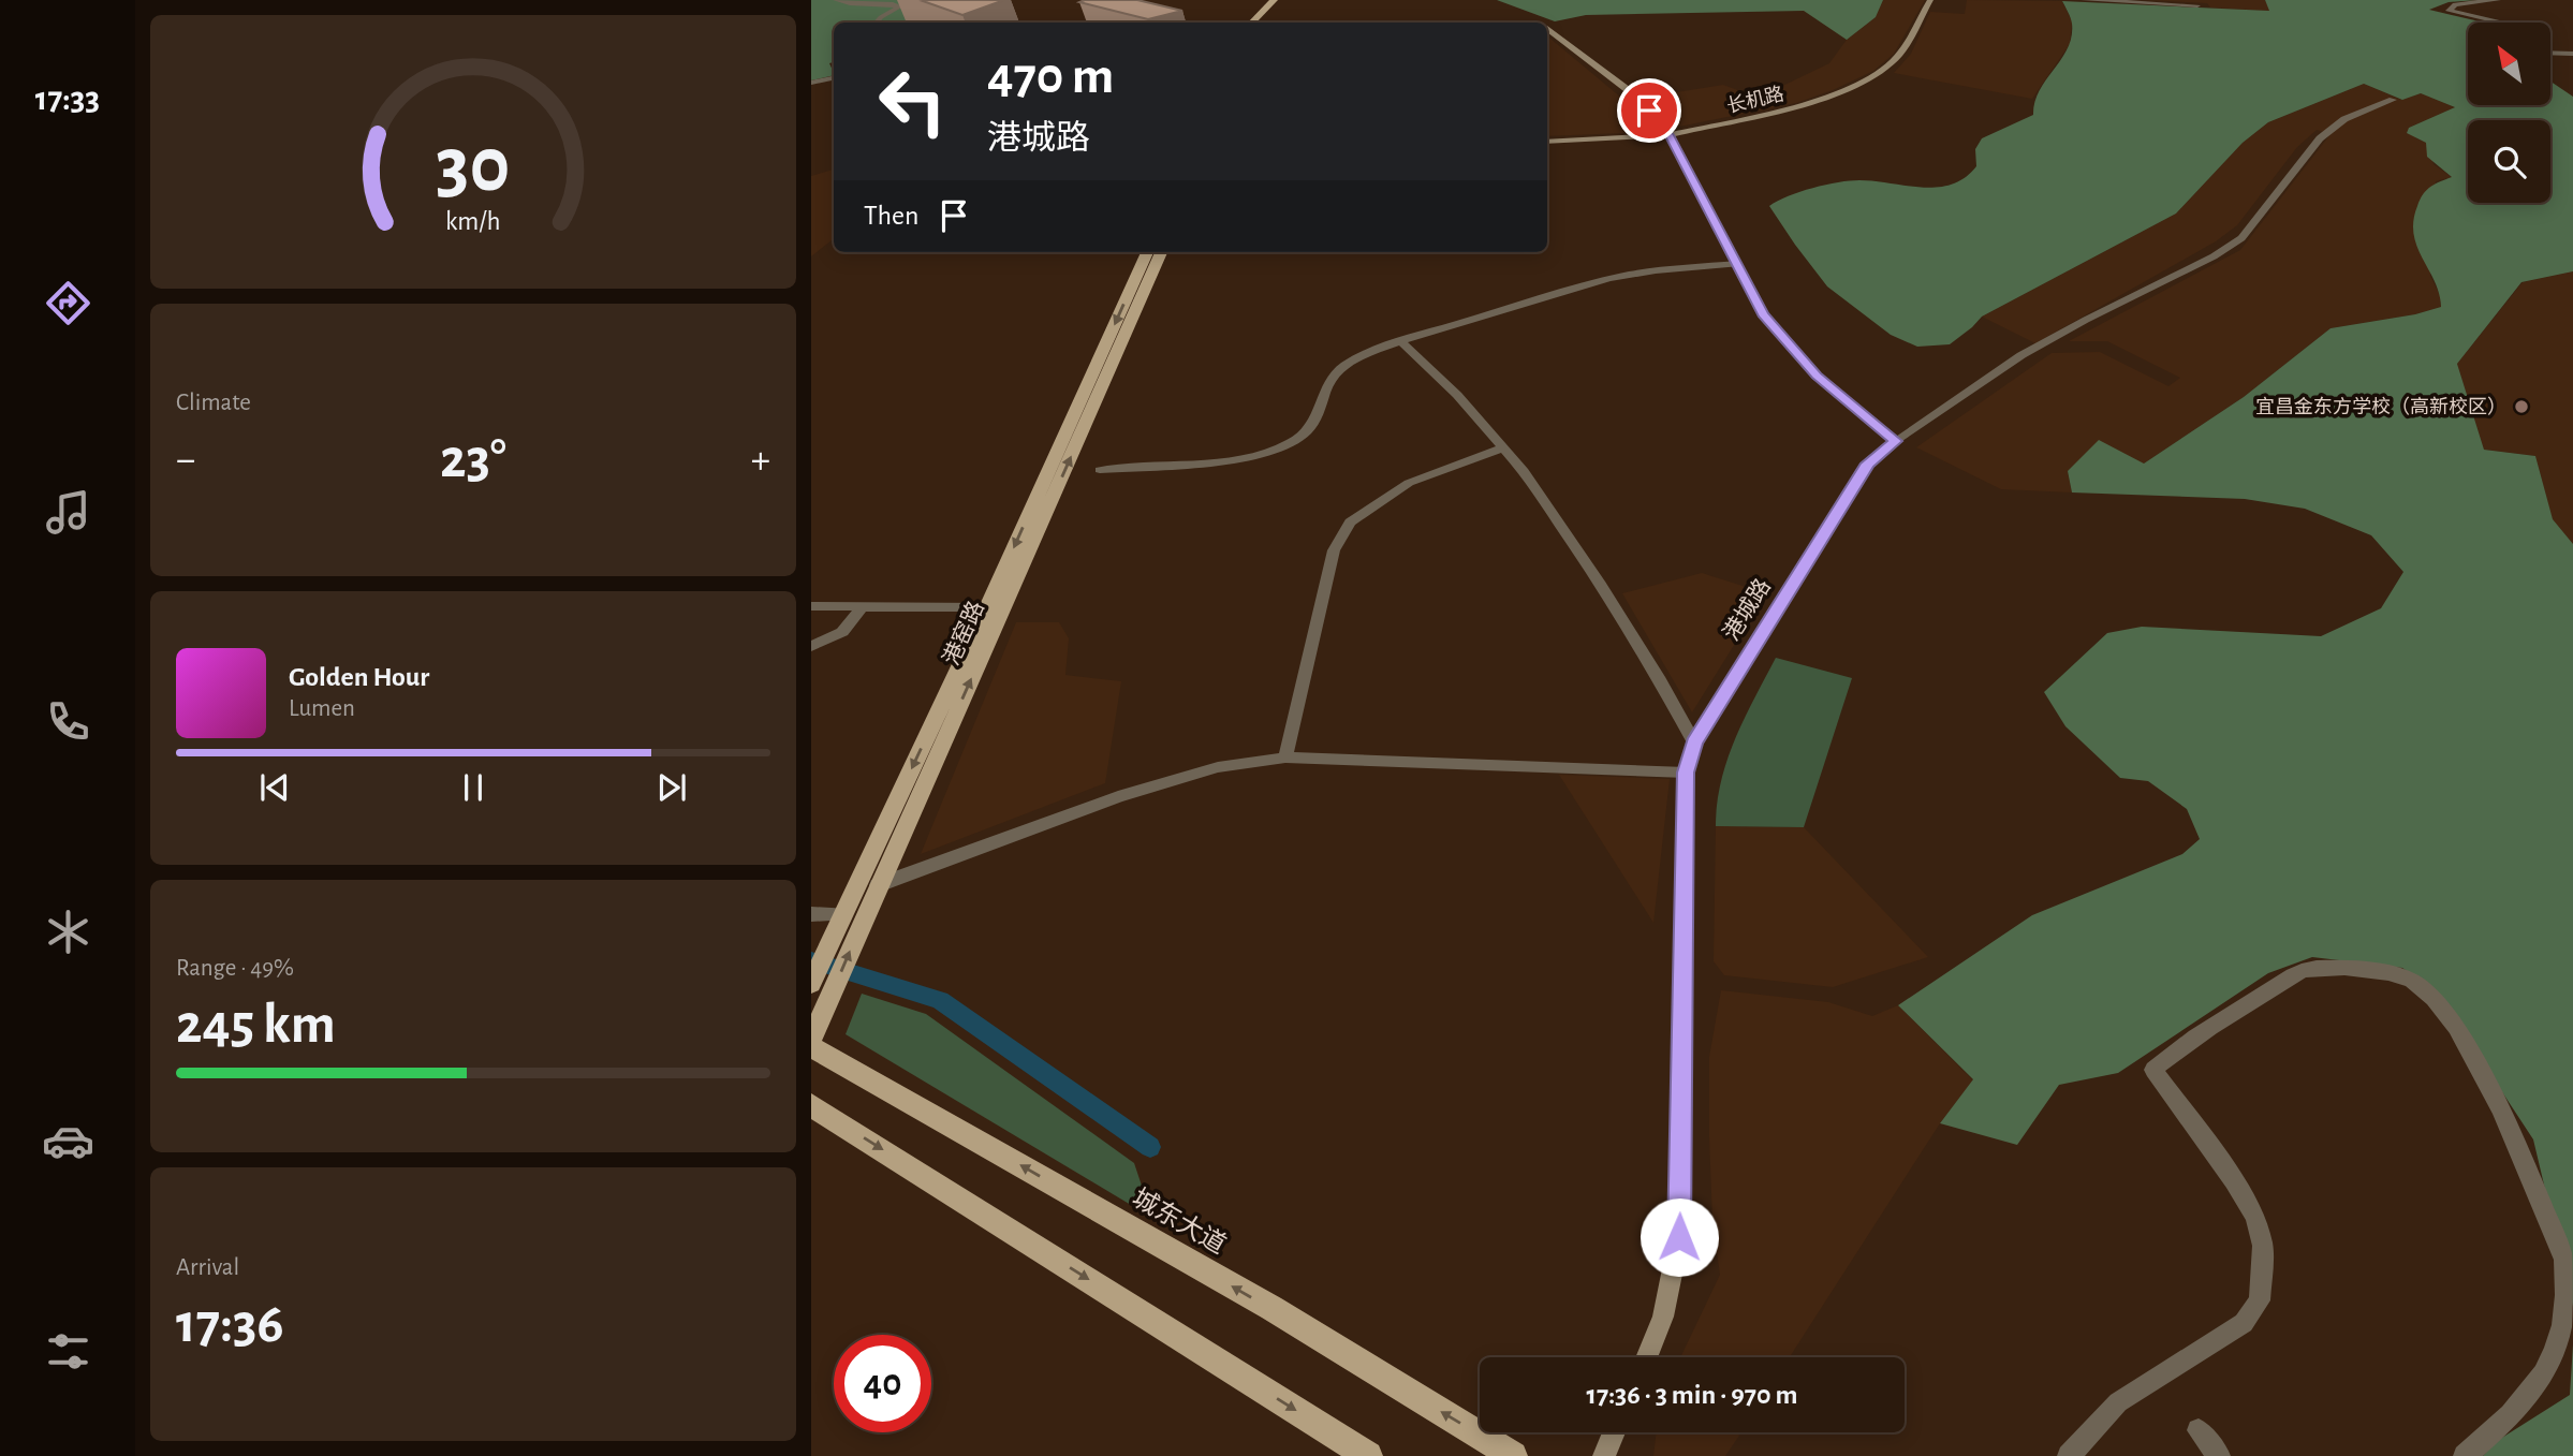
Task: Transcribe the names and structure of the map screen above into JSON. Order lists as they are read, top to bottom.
{
  "streets": {
    "main road": ["港窑路", "城东大道"],
    "street": ["长机路", "港城路"]
  },
  "places": ["宜昌金东方学校（高新校区）"],
  "north": "top left",
  "page": {
    "tabs": "17:33",
    "turn": ["470 m", "港城路"],
    "then": "Then",
    "tile": [
      "Climate",
      ["Range · 49%", "245 km"],
      ["Arrival", "17:36"]
    ],
    "heat": ["−", "23°", "+"],
    "song": ["Golden Hour", "Lumen"],
    "limit": "40",
    "trip": "17:36 · 3 min · 970 m",
    "gauge": ["30", "km/h"]
  }
}
